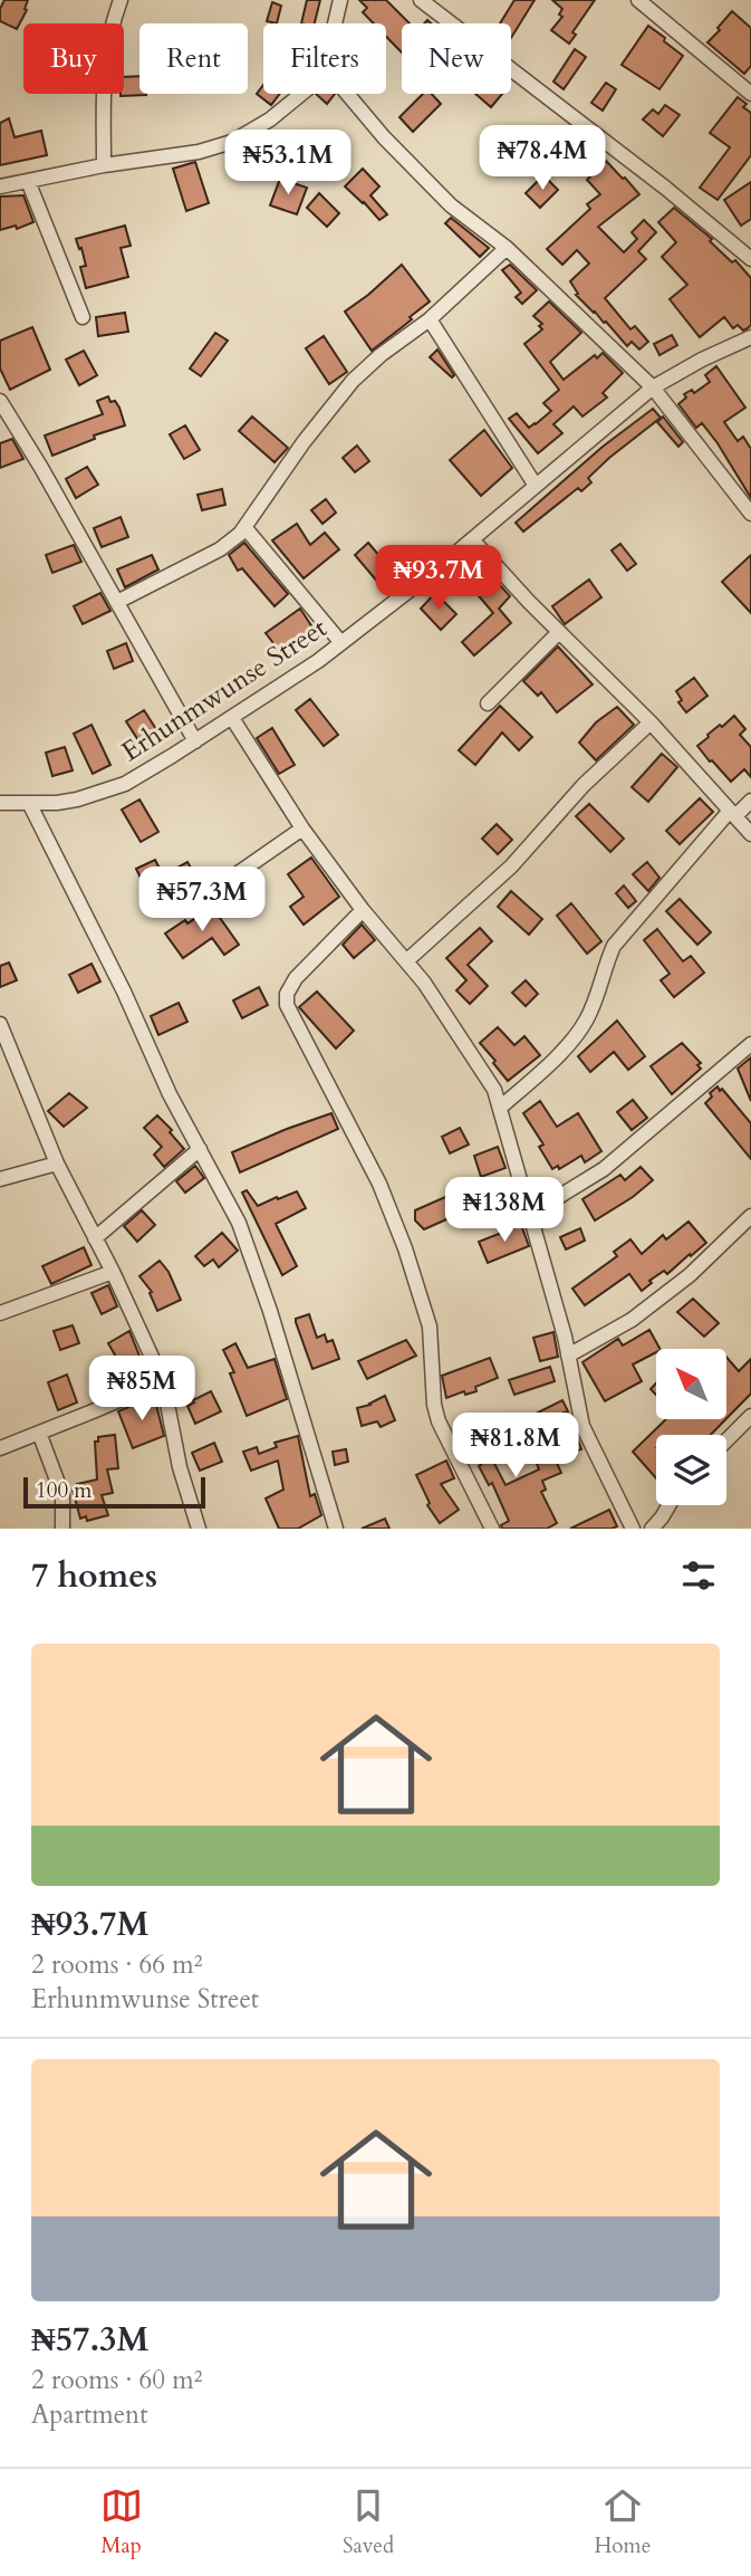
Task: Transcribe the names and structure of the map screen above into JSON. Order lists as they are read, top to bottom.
{
  "streets": {
    "street": ["Erhunmwunse Street"]
  },
  "scale_bar": "100 m",
  "north": "top left",
  "page": {
    "chip": [
      "Buy",
      "Rent",
      "Filters",
      "New"
    ],
    "price": [
      "₦78.4M",
      "₦53.1M",
      "₦93.7M",
      "₦57.3M",
      "₦138M",
      "₦85M",
      "₦81.8M"
    ],
    "scale": "100 m",
    "heading": "7 homes",
    "list": [
      {
        "name": "₦93.7M",
        "note": "2 rooms · 66 m² · Erhunmwunse Street"
      },
      {
        "name": "₦57.3M",
        "note": "2 rooms · 60 m² · Apartment"
      }
    ],
    "tabs": ["Map", "Saved", "Home"]
  }
}
